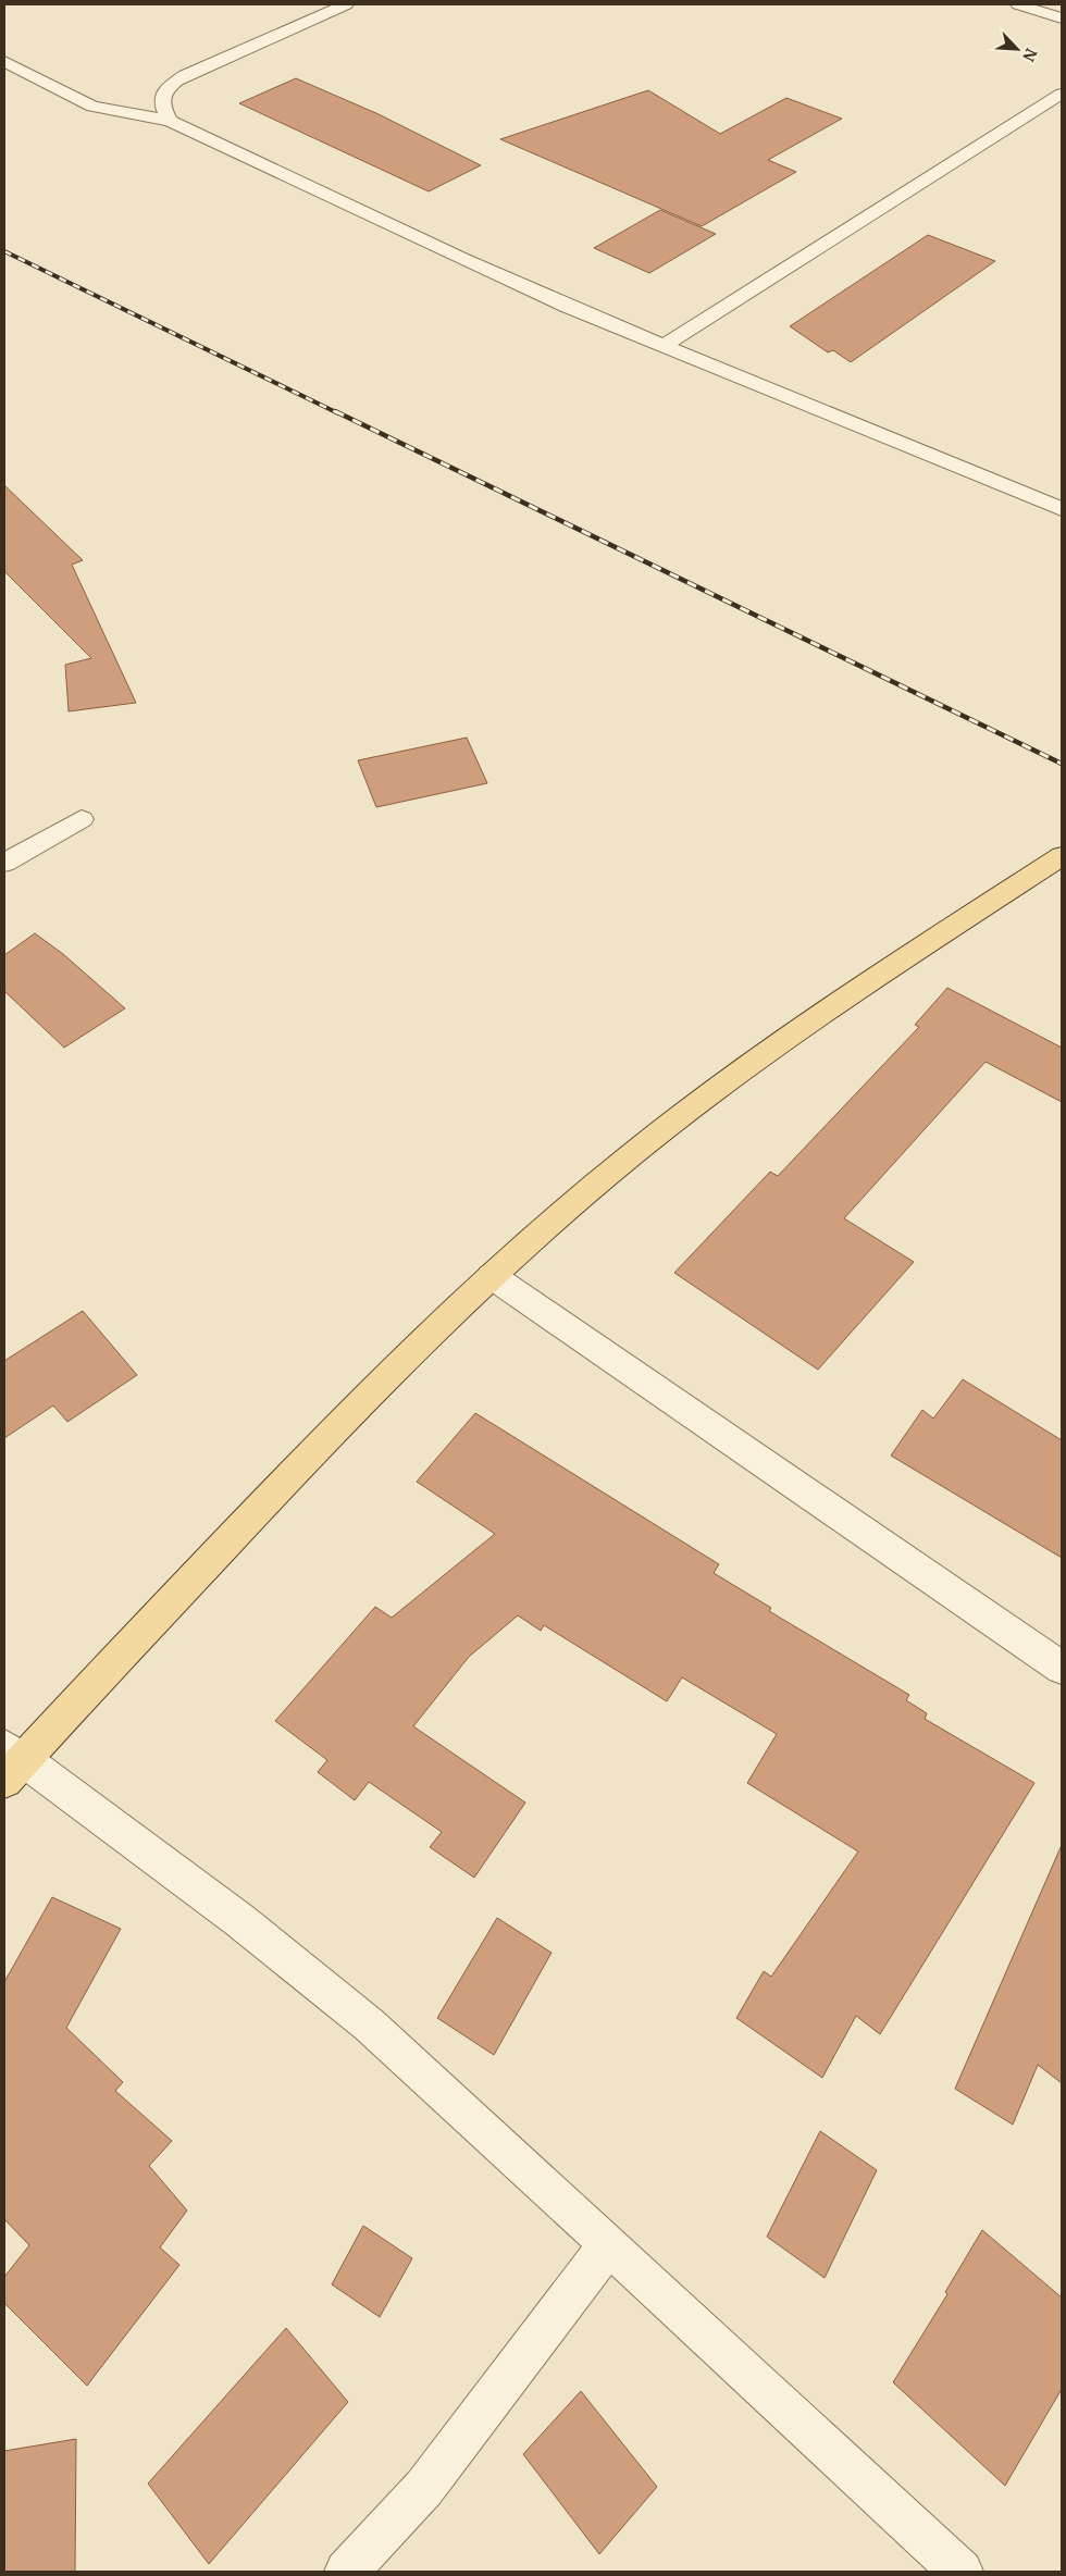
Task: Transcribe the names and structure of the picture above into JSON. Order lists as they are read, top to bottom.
{
  "north": "bottom right"
}
